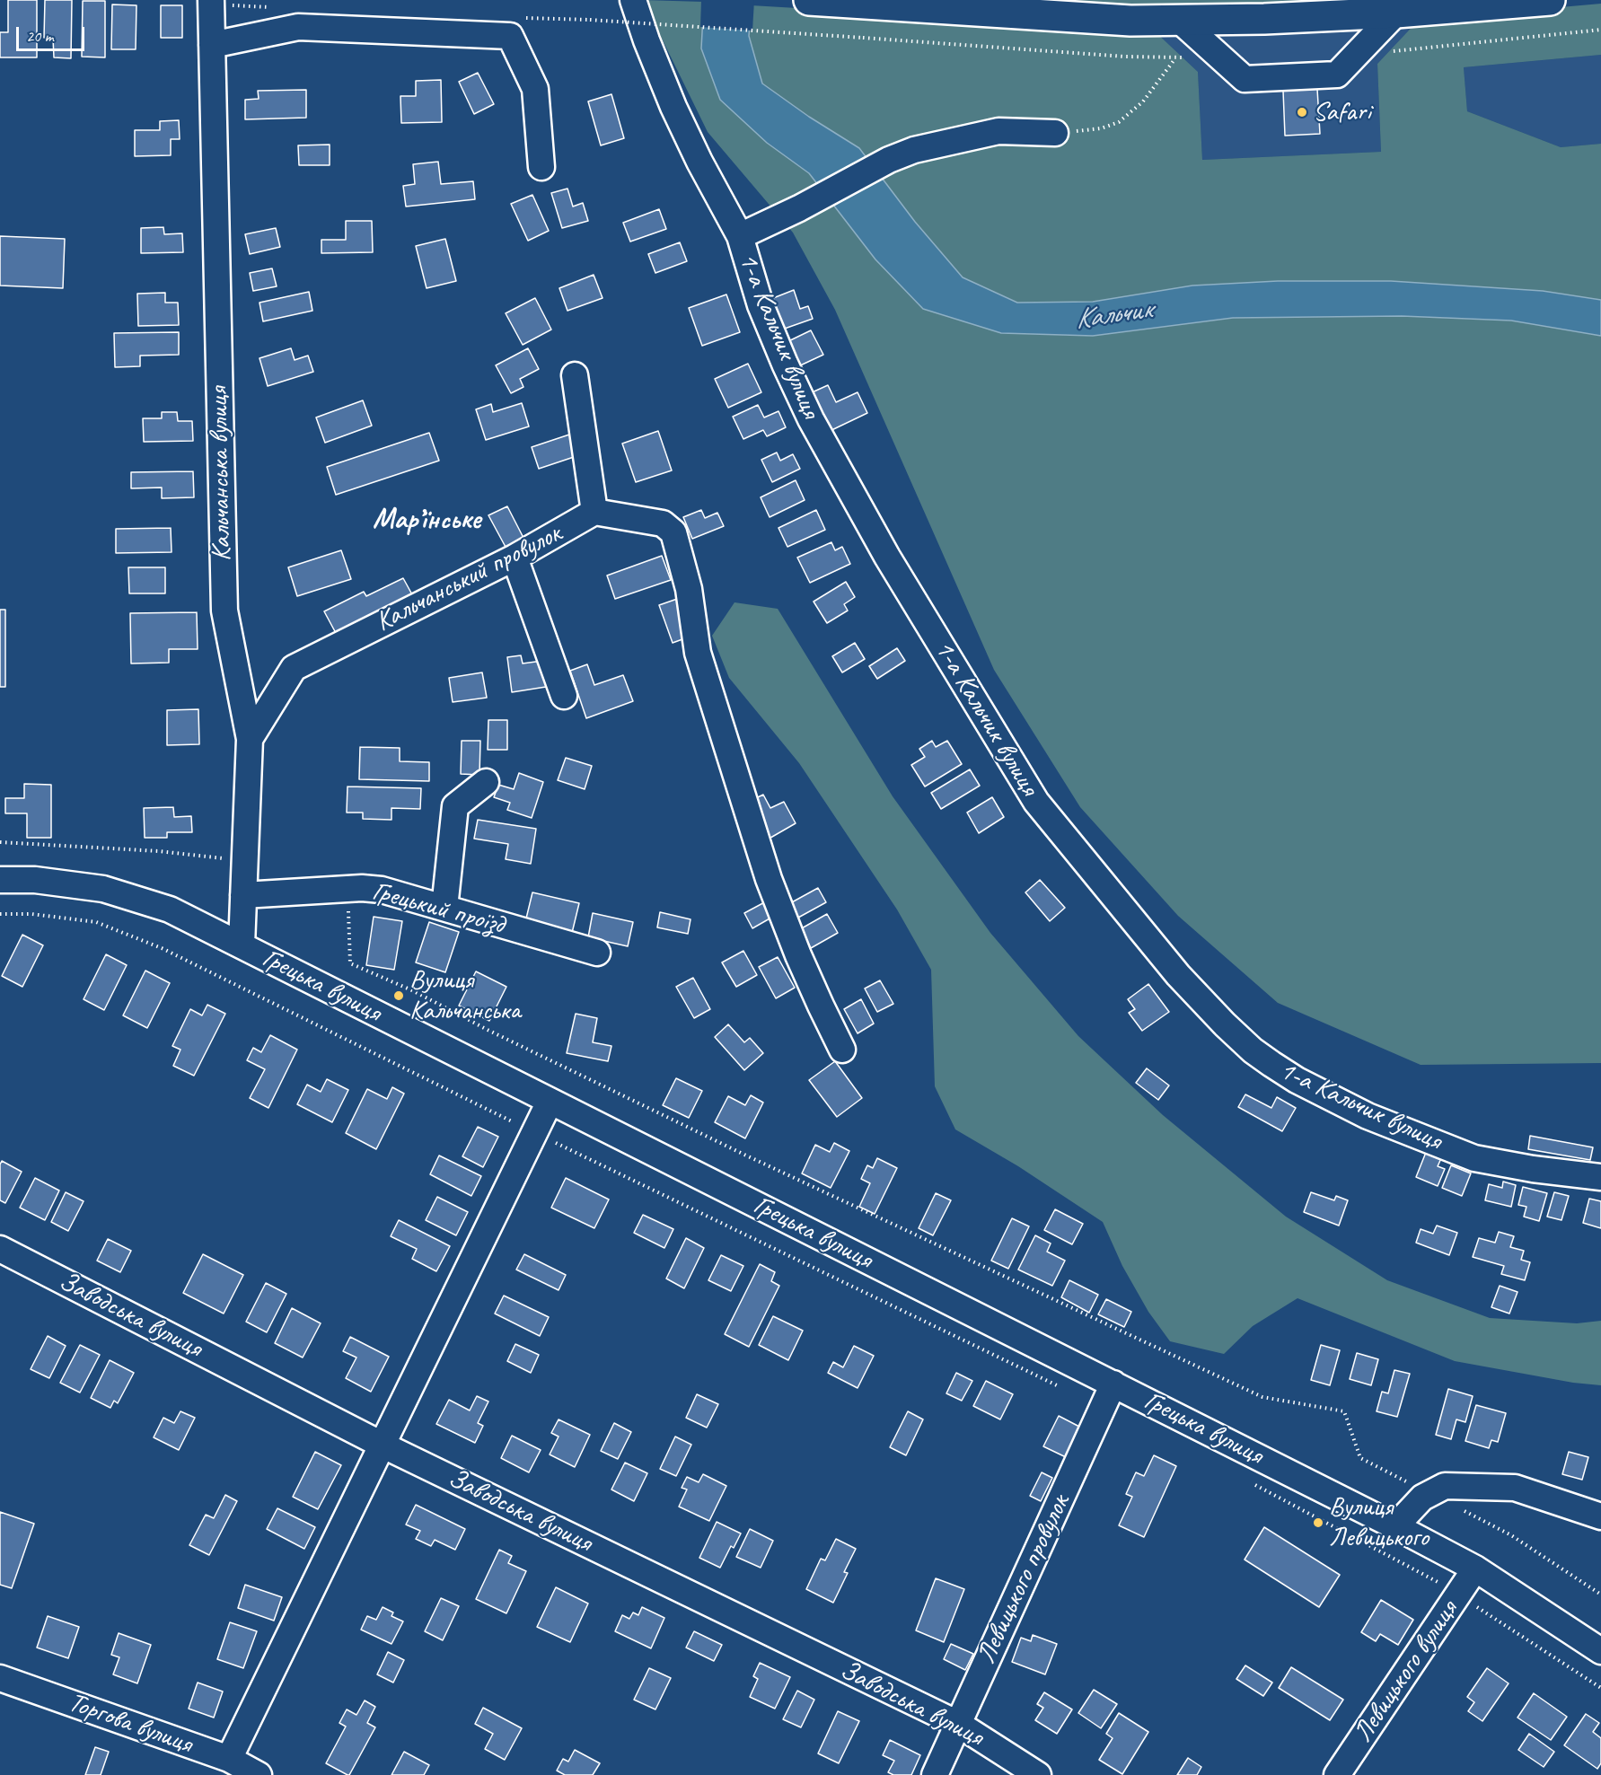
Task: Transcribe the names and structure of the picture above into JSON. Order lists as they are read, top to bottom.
{
  "streets": {
    "street": [
      "1-а Кальчик вулиця",
      "Кальчанська вулиця",
      "Кальчанський провулок",
      "Грецький проїзд",
      "Грецька вулиця",
      "Заводська вулиця",
      "Левицького провулок",
      "Левицького вулиця",
      "Торгова вулиця"
    ]
  },
  "crossings": [
    ["Кальчанська вулиця", "Кальчанський провулок"],
    ["Кальчанська вулиця", "Грецький проїзд"],
    ["Кальчанська вулиця", "Грецька вулиця"],
    ["Грецька вулиця", "Левицького провулок"],
    ["Грецька вулиця", "Левицького вулиця"],
    ["Заводська вулиця", "Левицького провулок"]
  ],
  "districts": ["Мар’їнське"],
  "water": ["Кальчик"],
  "places": ["Safari", "Вулиця Кальчанська", "Вулиця Левицького"],
  "scale_bar": "20 m"
}
